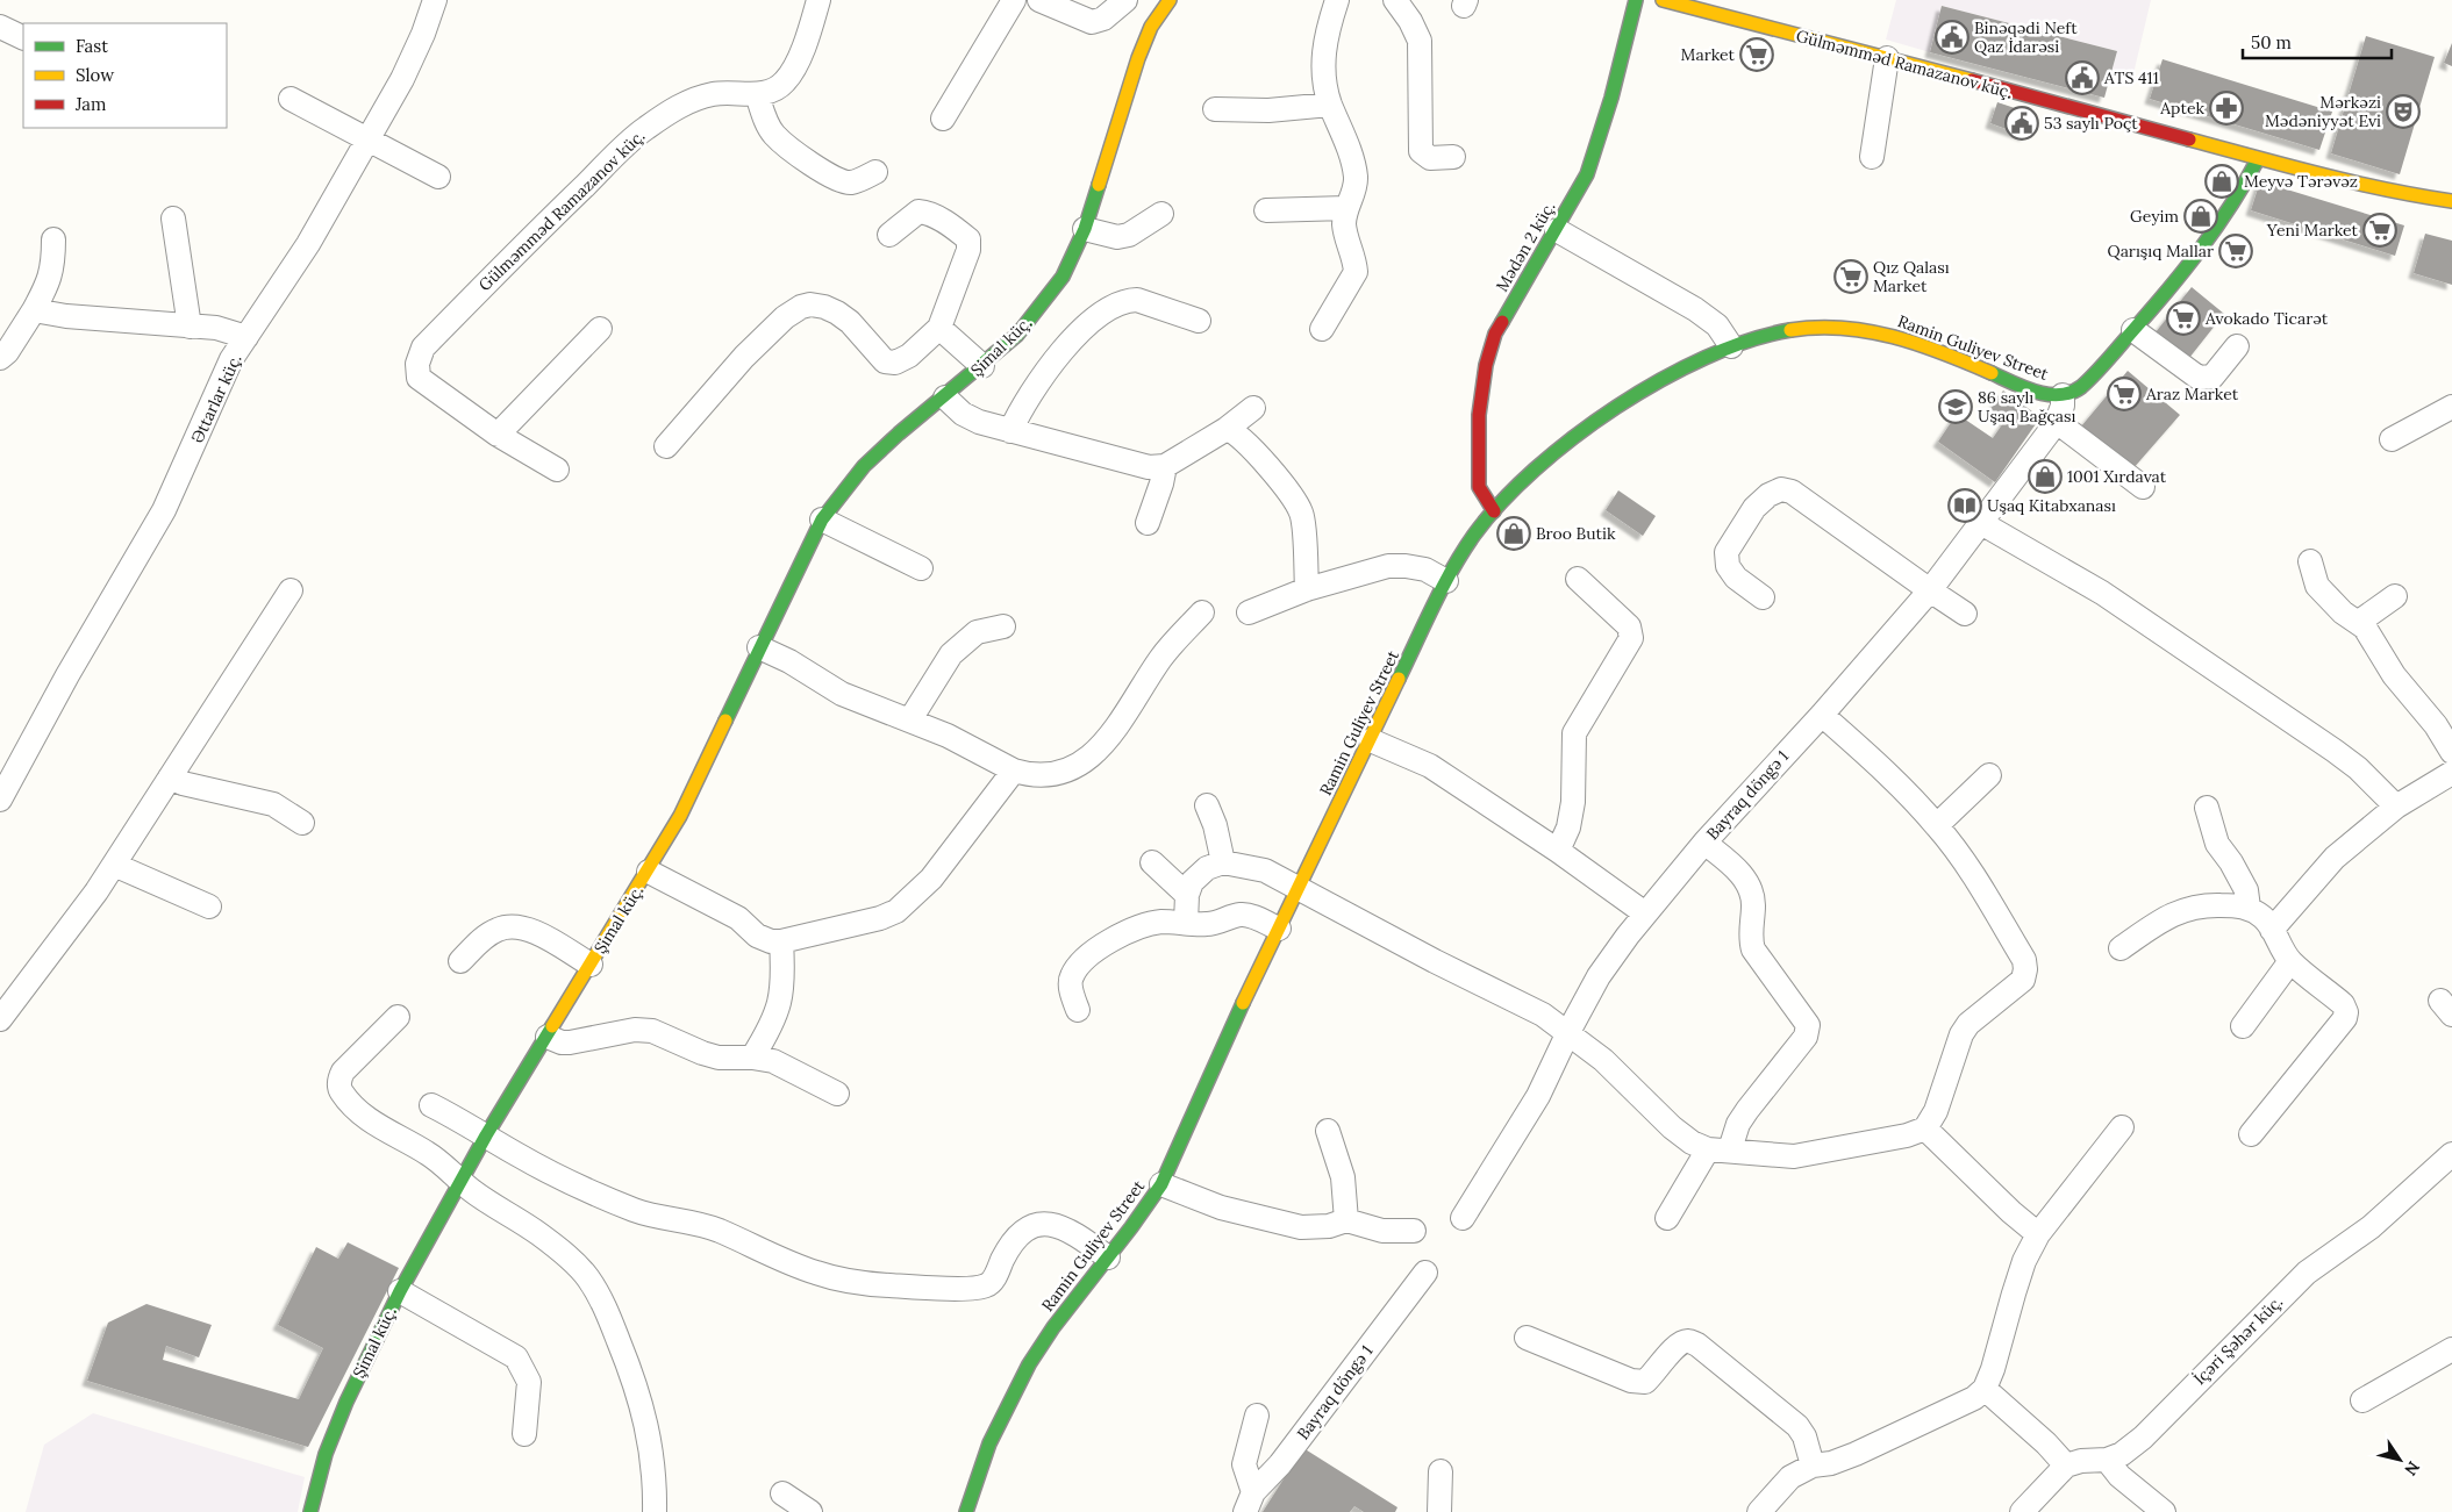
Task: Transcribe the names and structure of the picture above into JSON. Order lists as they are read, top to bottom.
{
  "streets": {
    "street": [
      "Gülməmməd Ramazanov küç.",
      "Mədən 2 küç.",
      "Şimal küç.",
      "Ramin Guliyev Street",
      "Əttarlar küç.",
      "Bayraq döngə 1",
      "İçəri Şəhər küç."
    ]
  },
  "crossings": [
    ["Mədən 2 küç.", "Ramin Guliyev Street"],
    ["Ramin Guliyev Street", "Bayraq döngə 1"]
  ],
  "places": {
    "public building": ["Binəqədi Neft Qaz İdarəsi", "ATS 411", "53 saylı Poçt"],
    "supermarket": [
      "Market",
      "Yeni Market",
      "Qarışıq Mallar",
      "Qız Qalası Market",
      "Avokado Ticarət",
      "Araz Market"
    ],
    "pharmacy": ["Aptek"],
    "theatre": ["Mərkəzi Mədəniyyət Evi"],
    "shop": [
      "Meyvə Tərəvəz",
      "Geyim",
      "1001 Xırdavat",
      "Broo Butik"
    ],
    "school or university": ["86 saylı Uşaq Bağçası"],
    "library": ["Uşaq Kitabxanası"]
  },
  "legend": ["Fast", "Slow", "Jam"],
  "scale_bar": "50 m",
  "north": "bottom right"
}
